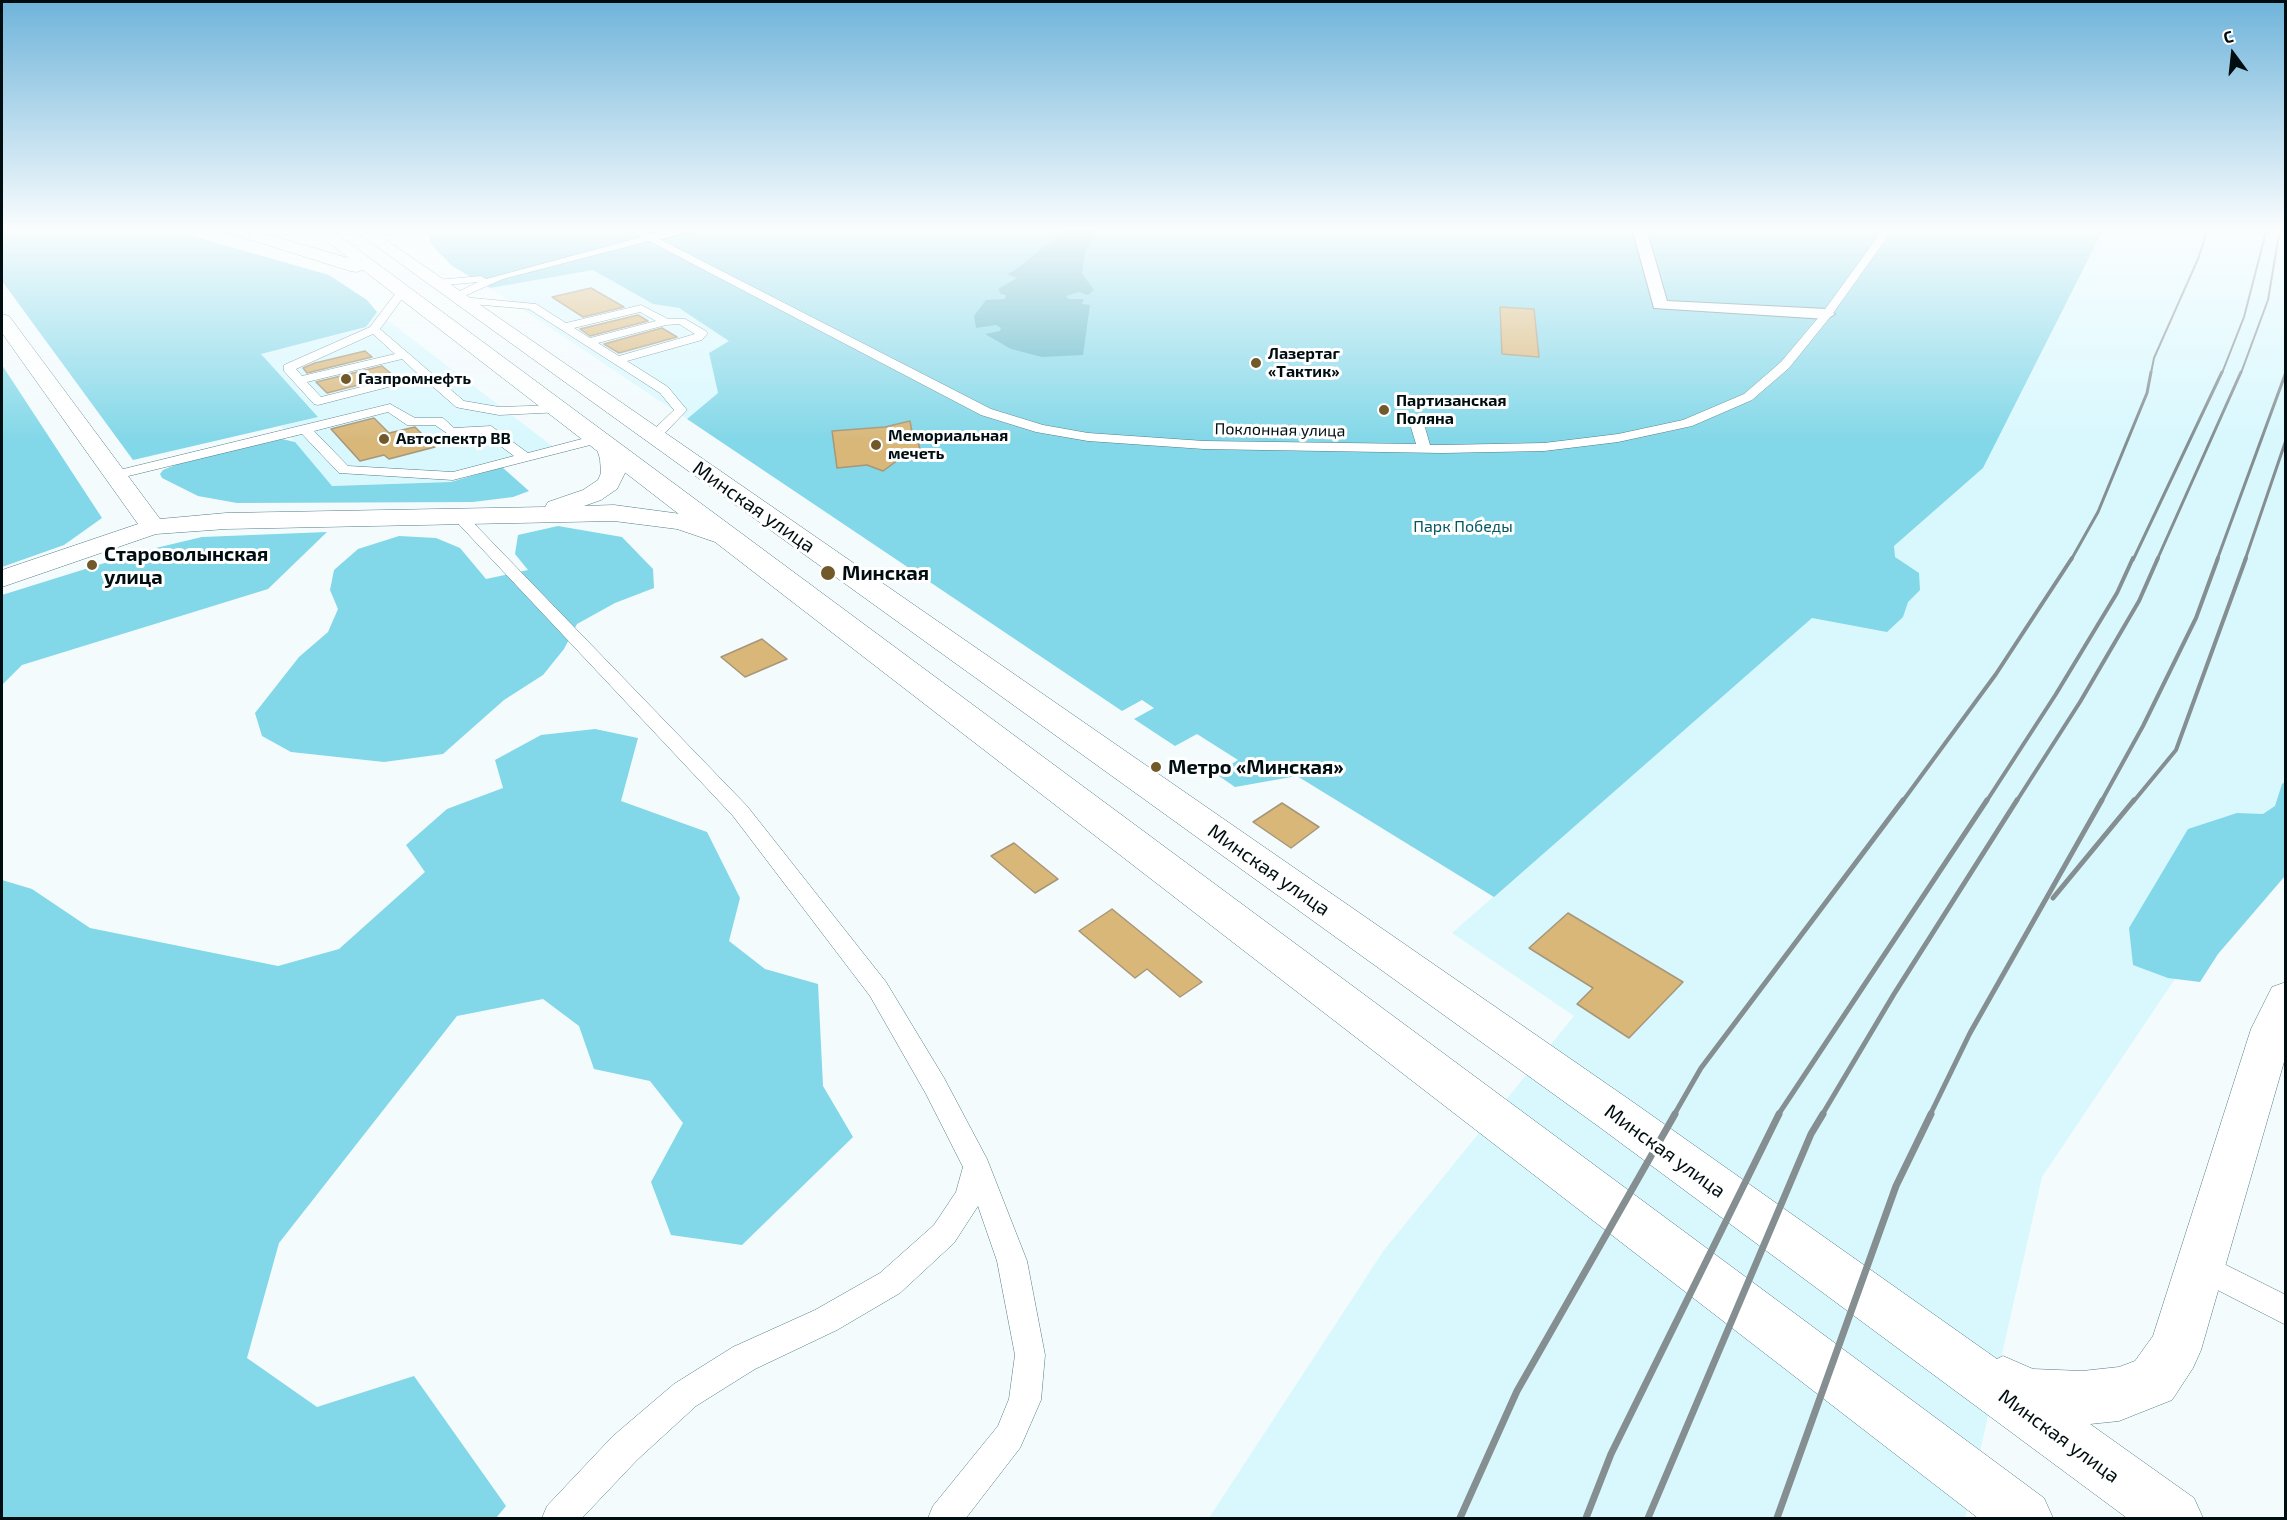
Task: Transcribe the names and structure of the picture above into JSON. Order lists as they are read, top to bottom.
{
  "streets": {
    "main road": ["Минская улица"],
    "lane": ["Поклонная улица"]
  },
  "parks": ["Парк Победы"],
  "places": [
    "Лазертаг «Тактик»",
    "Газпромнефть",
    "Партизанская Поляна",
    "Автоспектр ВВ",
    "Мемориальная мечеть",
    "Староволынская улица",
    "Минская",
    "Метро «Минская»"
  ],
  "north": "top"
}
